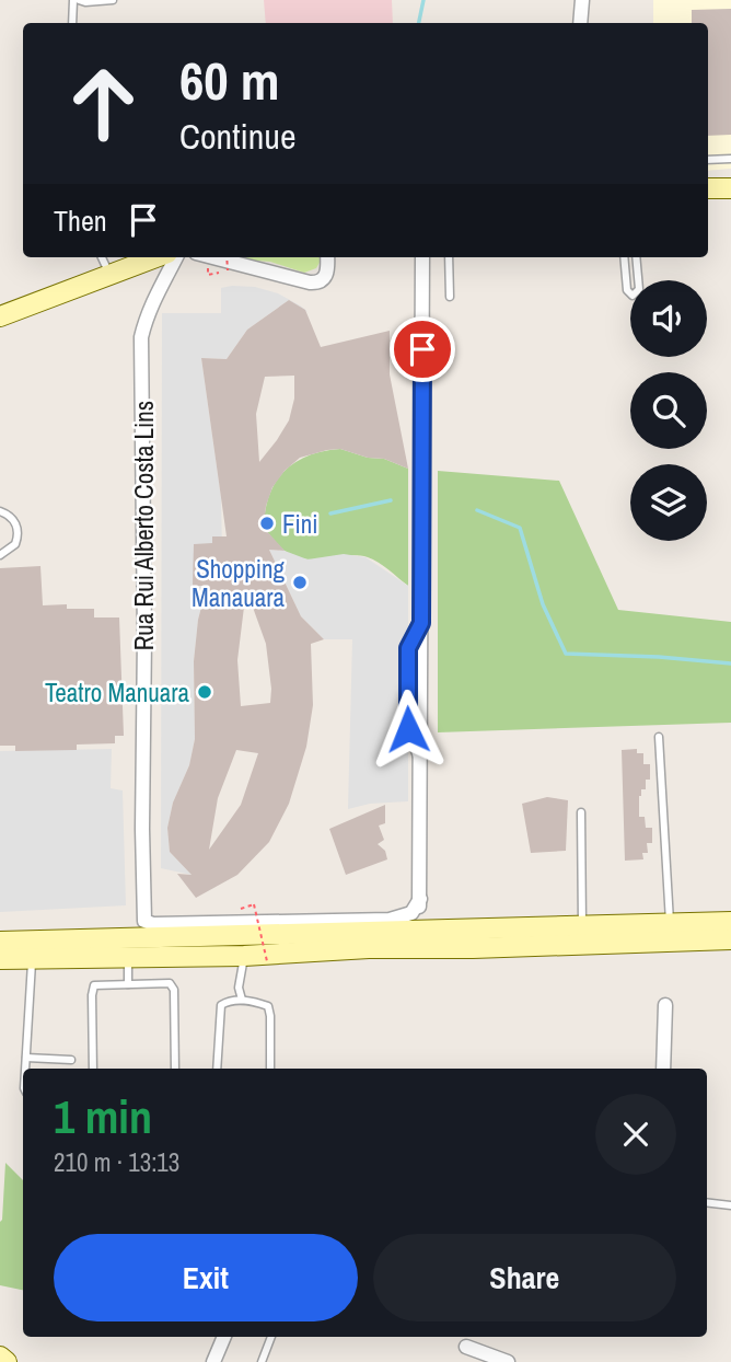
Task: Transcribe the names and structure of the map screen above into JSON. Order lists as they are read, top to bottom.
{
  "streets": {
    "street": ["Rua Rui Alberto Costa Lins"]
  },
  "places": ["Fini", "Shopping Manauara", "Teatro Manuara"],
  "page": {
    "turn": ["60 m", "Continue"],
    "then": "Then",
    "heading": ["1 min", "210 m · 13:13"],
    "buttons": ["Exit", "Share"]
  }
}
